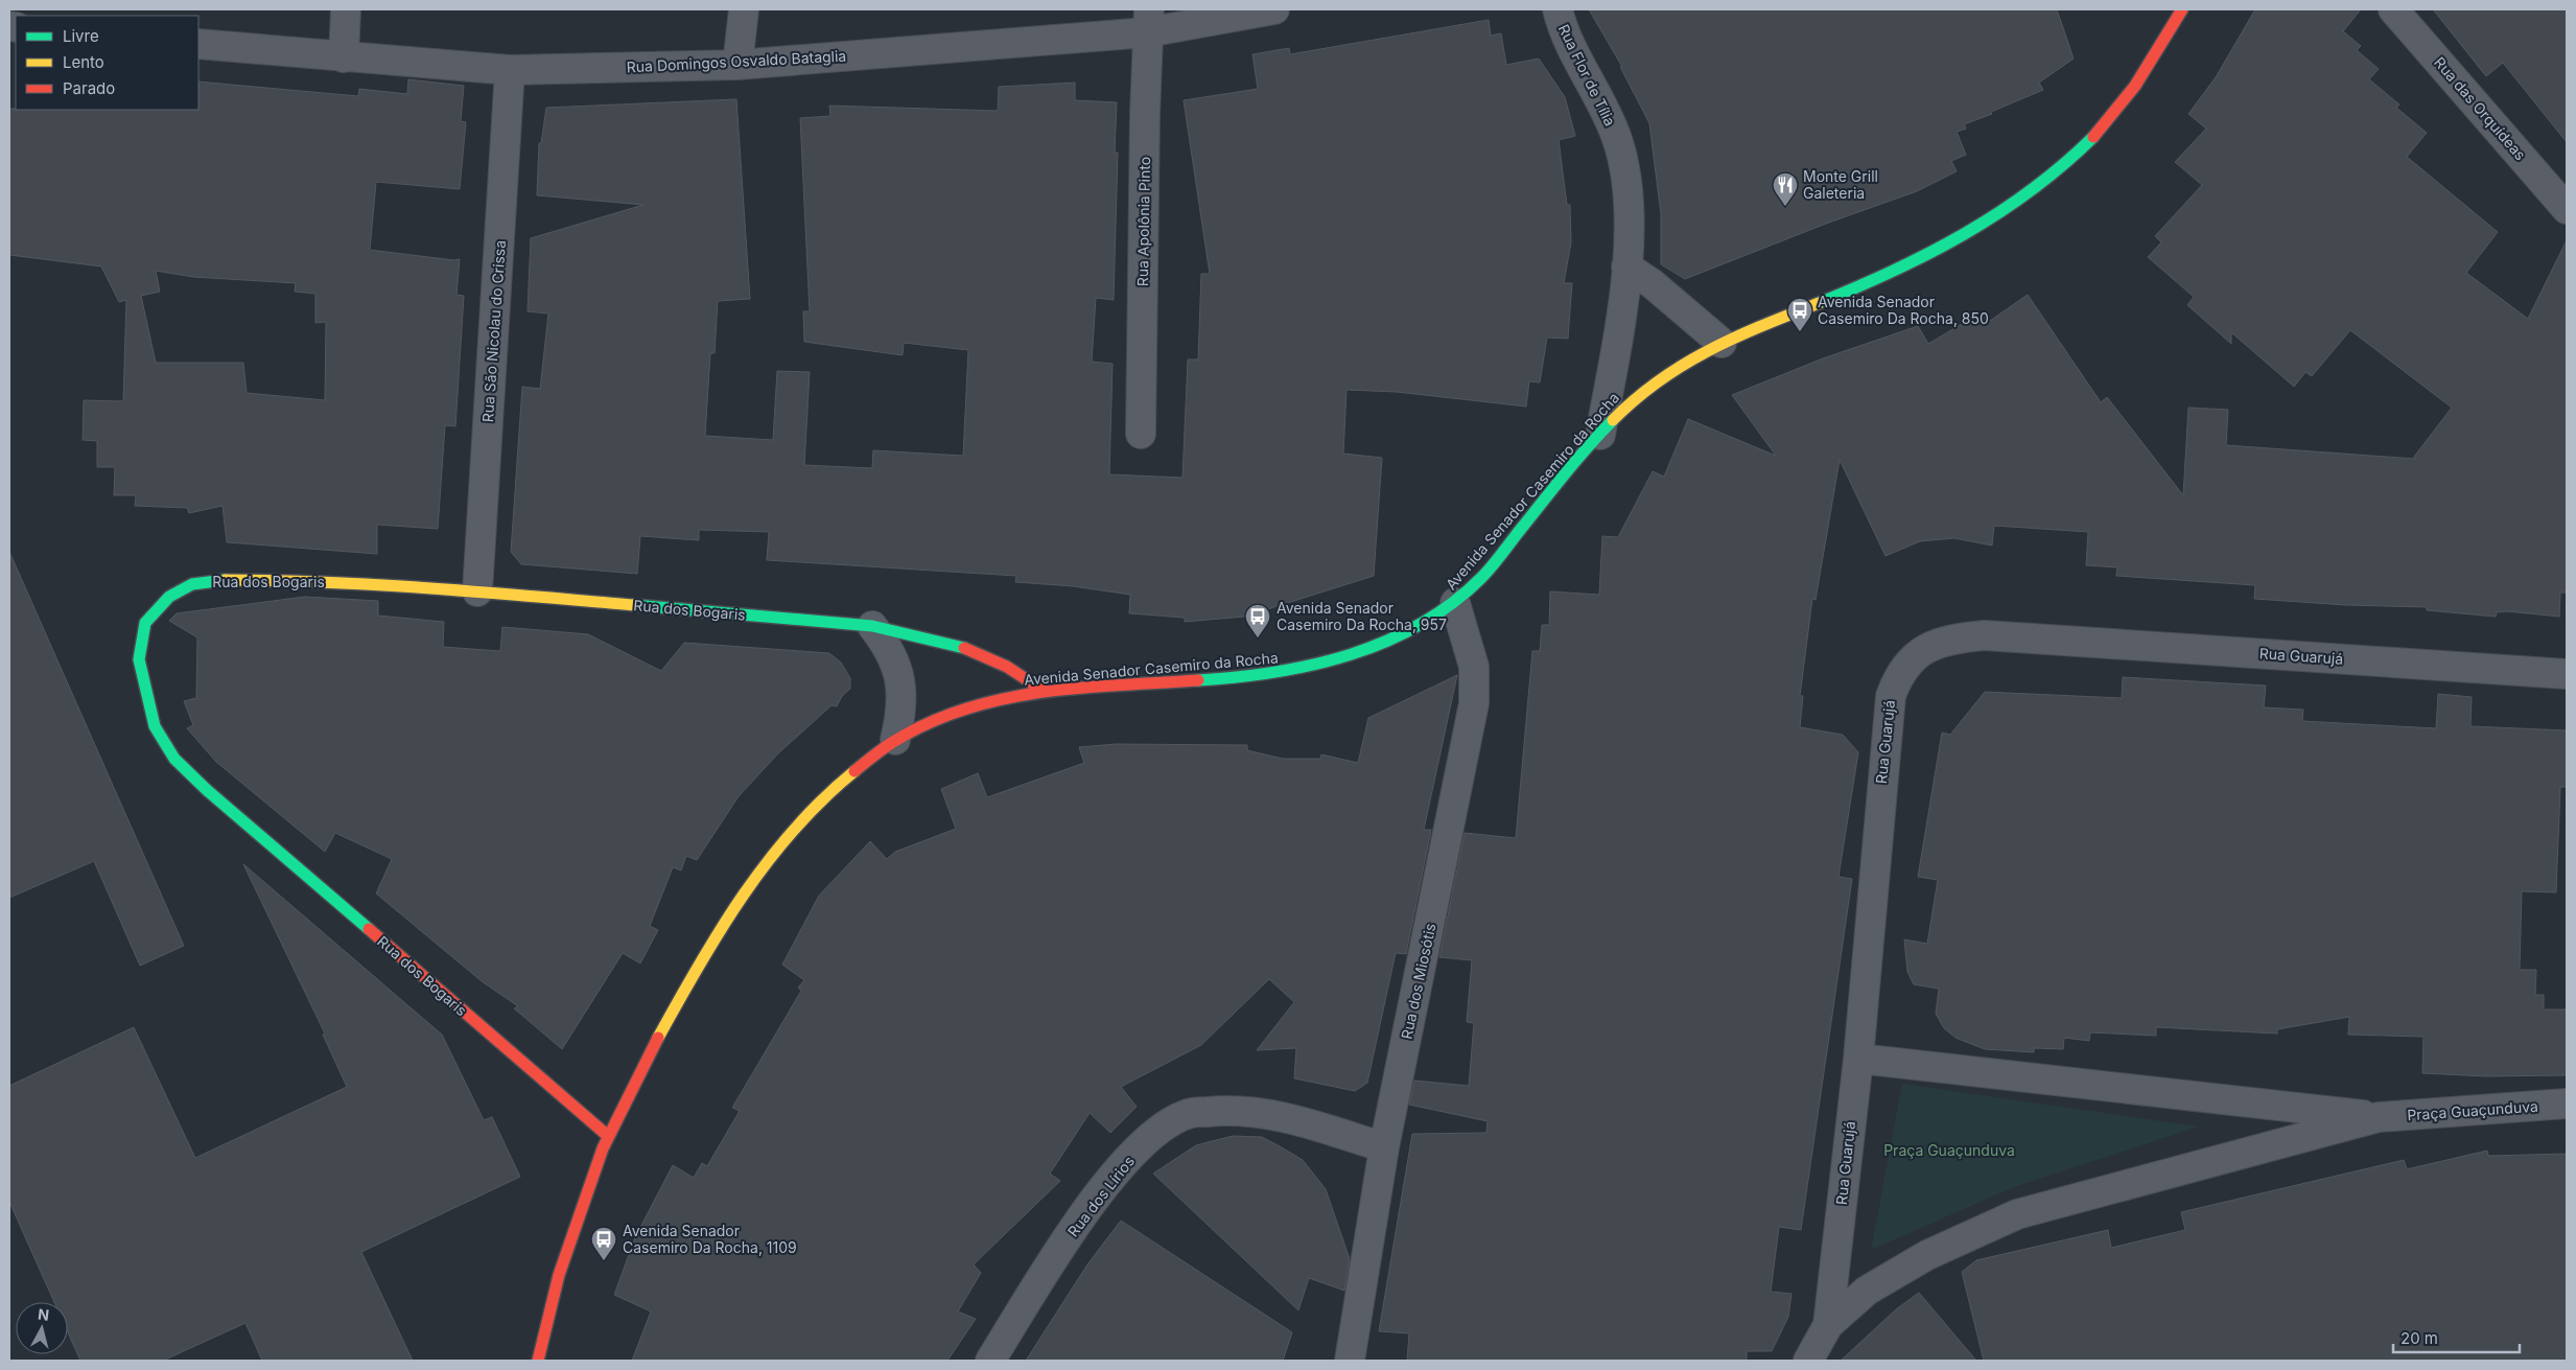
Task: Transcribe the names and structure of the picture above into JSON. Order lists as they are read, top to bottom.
{
  "streets": {
    "street": [
      "Rua Domingos Osvaldo Bataglia",
      "Rua Flor de Tília",
      "Rua das Orquídeas",
      "Rua Apolônia Pinto",
      "Rua São Nicolau do Crissa",
      "Avenida Senador Casemiro da Rocha",
      "Rua dos Bogaris",
      "Rua Guarujá",
      "Rua dos Miosótis",
      "Praça Guaçunduva",
      "Rua dos Lírios"
    ]
  },
  "crossings": [
    ["Rua Domingos Osvaldo Bataglia", "Rua Apolônia Pinto"],
    ["Rua Domingos Osvaldo Bataglia", "Rua São Nicolau do Crissa"],
    ["Rua Flor de Tília", "Avenida Senador Casemiro da Rocha"],
    ["Rua São Nicolau do Crissa", "Rua dos Bogaris"],
    ["Avenida Senador Casemiro da Rocha", "Rua dos Bogaris"],
    ["Avenida Senador Casemiro da Rocha", "Rua dos Miosótis"],
    ["Rua Guarujá", "Praça Guaçunduva"],
    ["Rua dos Miosótis", "Rua dos Lírios"]
  ],
  "parks": ["Praça Guaçunduva"],
  "places": {
    "restaurant": ["Monte Grill Galeteria"],
    "bus stop": ["Avenida Senador Casemiro Da Rocha, 850", "Avenida Senador Casemiro Da Rocha, 957", "Avenida Senador Casemiro Da Rocha, 1109"]
  },
  "legend": ["Livre", "Lento", "Parado"],
  "scale_bar": "20 m",
  "north": "top"
}
